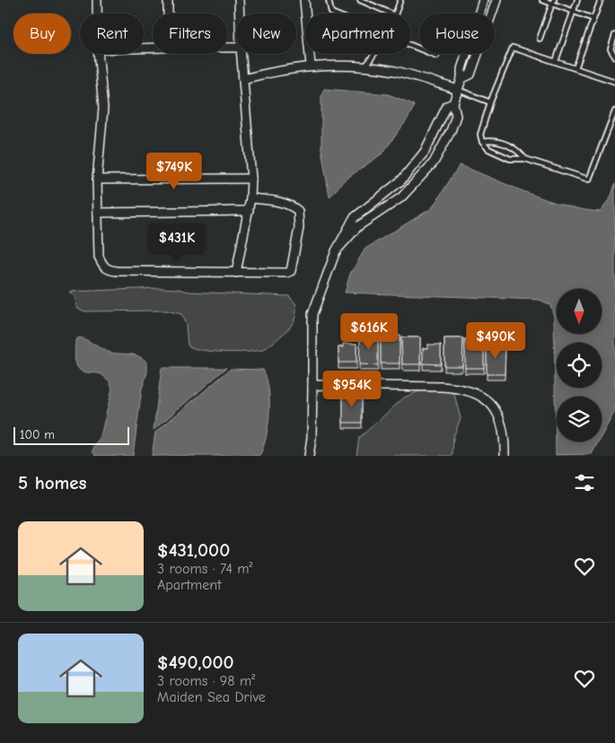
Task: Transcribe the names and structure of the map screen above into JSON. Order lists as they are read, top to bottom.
{
  "scale_bar": "100 m",
  "north": "bottom",
  "page": {
    "chip": [
      "Buy",
      "Rent",
      "Filters",
      "New",
      "Apartment",
      "House"
    ],
    "price": [
      "$749K",
      "$431K",
      "$616K",
      "$490K",
      "$954K"
    ],
    "scale": "100 m",
    "heading": "5 homes",
    "list": [
      {
        "name": "$431,000",
        "note": "3 rooms · 74 m² · Apartment"
      },
      {
        "name": "$490,000",
        "note": "3 rooms · 98 m² · Maiden Sea Drive"
      }
    ]
  }
}
